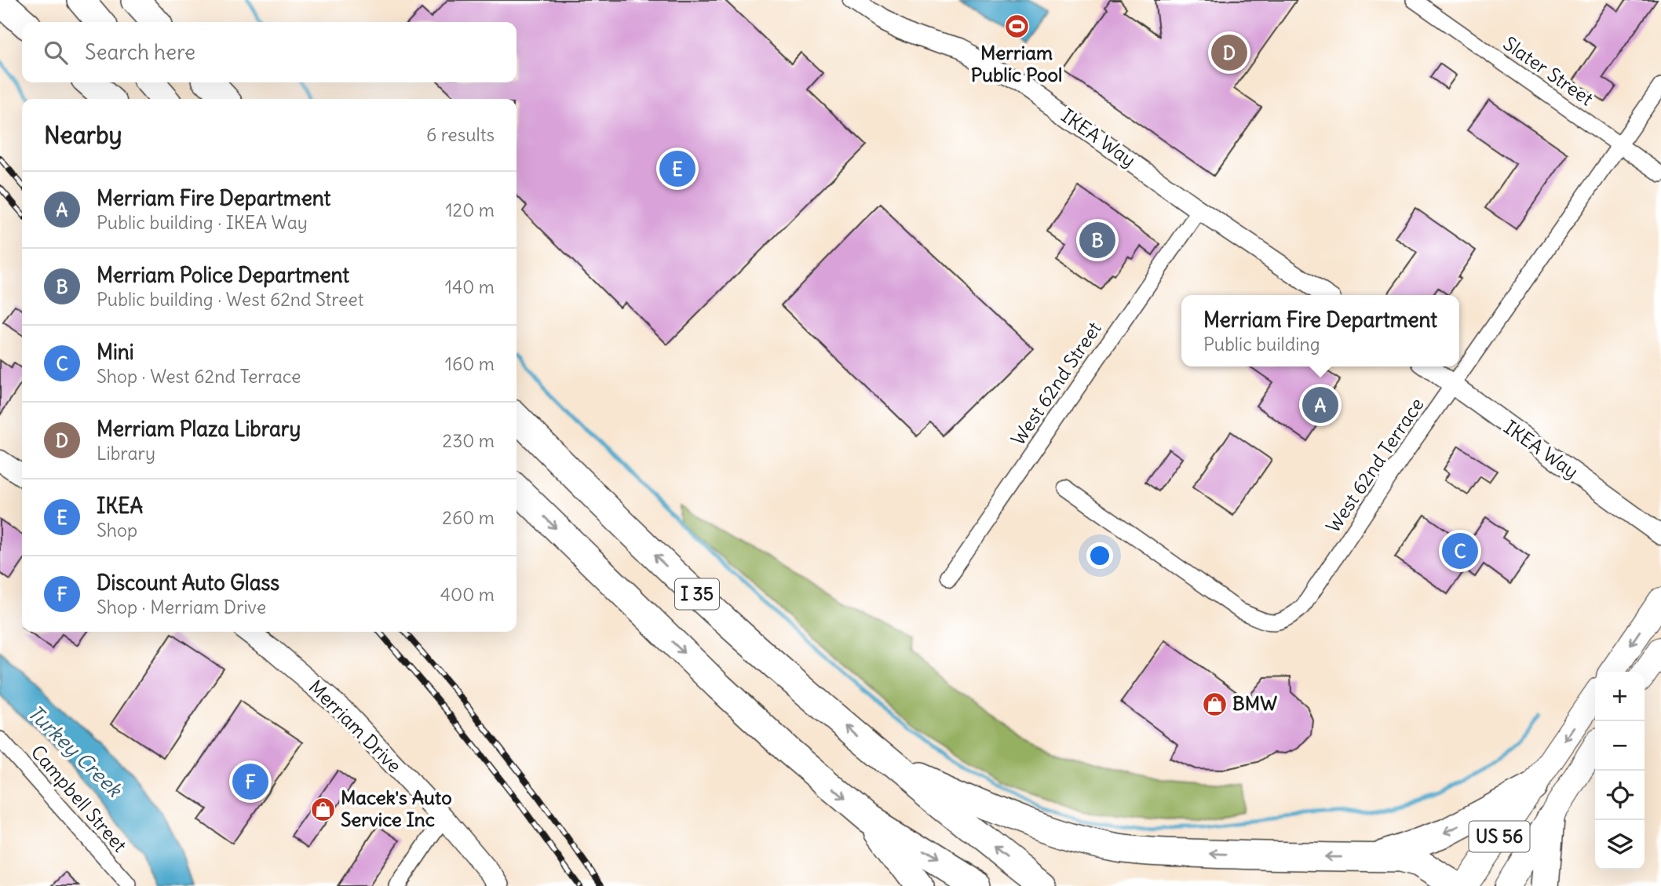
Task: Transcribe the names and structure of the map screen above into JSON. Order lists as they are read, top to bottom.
{
  "streets": {
    "highway": ["I 35", "US 56"],
    "main road": ["Merriam Drive"],
    "street": [
      "Slater Street",
      "IKEA Way",
      "West 62nd Street",
      "West 62nd Terrace",
      "Campbell Street"
    ]
  },
  "crossings": [
    ["Slater Street", "West 62nd Terrace"],
    ["IKEA Way", "West 62nd Street"],
    ["IKEA Way", "West 62nd Terrace"]
  ],
  "water": ["Turkey Creek"],
  "places": {
    "sports": ["Merriam Public Pool"],
    "shop": ["BMW", "Macek's Auto Service Inc"]
  },
  "page": {
    "search": "Search here",
    "pins": [
      "D",
      "E",
      "B",
      "A",
      "C",
      "F"
    ],
    "heading": ["Nearby", "6 results"],
    "list": [
      {
        "mark": "A",
        "name": "Merriam Fire Department",
        "note": "Public building · IKEA Way",
        "value": "120 m"
      },
      {
        "mark": "B",
        "name": "Merriam Police Department",
        "note": "Public building · West 62nd Street",
        "value": "140 m"
      },
      {
        "mark": "C",
        "name": "Mini",
        "note": "Shop · West 62nd Terrace",
        "value": "160 m"
      },
      {
        "mark": "D",
        "name": "Merriam Plaza Library",
        "note": "Library",
        "value": "230 m"
      },
      {
        "mark": "E",
        "name": "IKEA",
        "note": "Shop",
        "value": "260 m"
      },
      {
        "mark": "F",
        "name": "Discount Auto Glass",
        "note": "Shop · Merriam Drive",
        "value": "400 m"
      }
    ],
    "popup": ["Merriam Fire Department", "Public building"],
    "map_buttons": ["+", "−"]
  }
}
